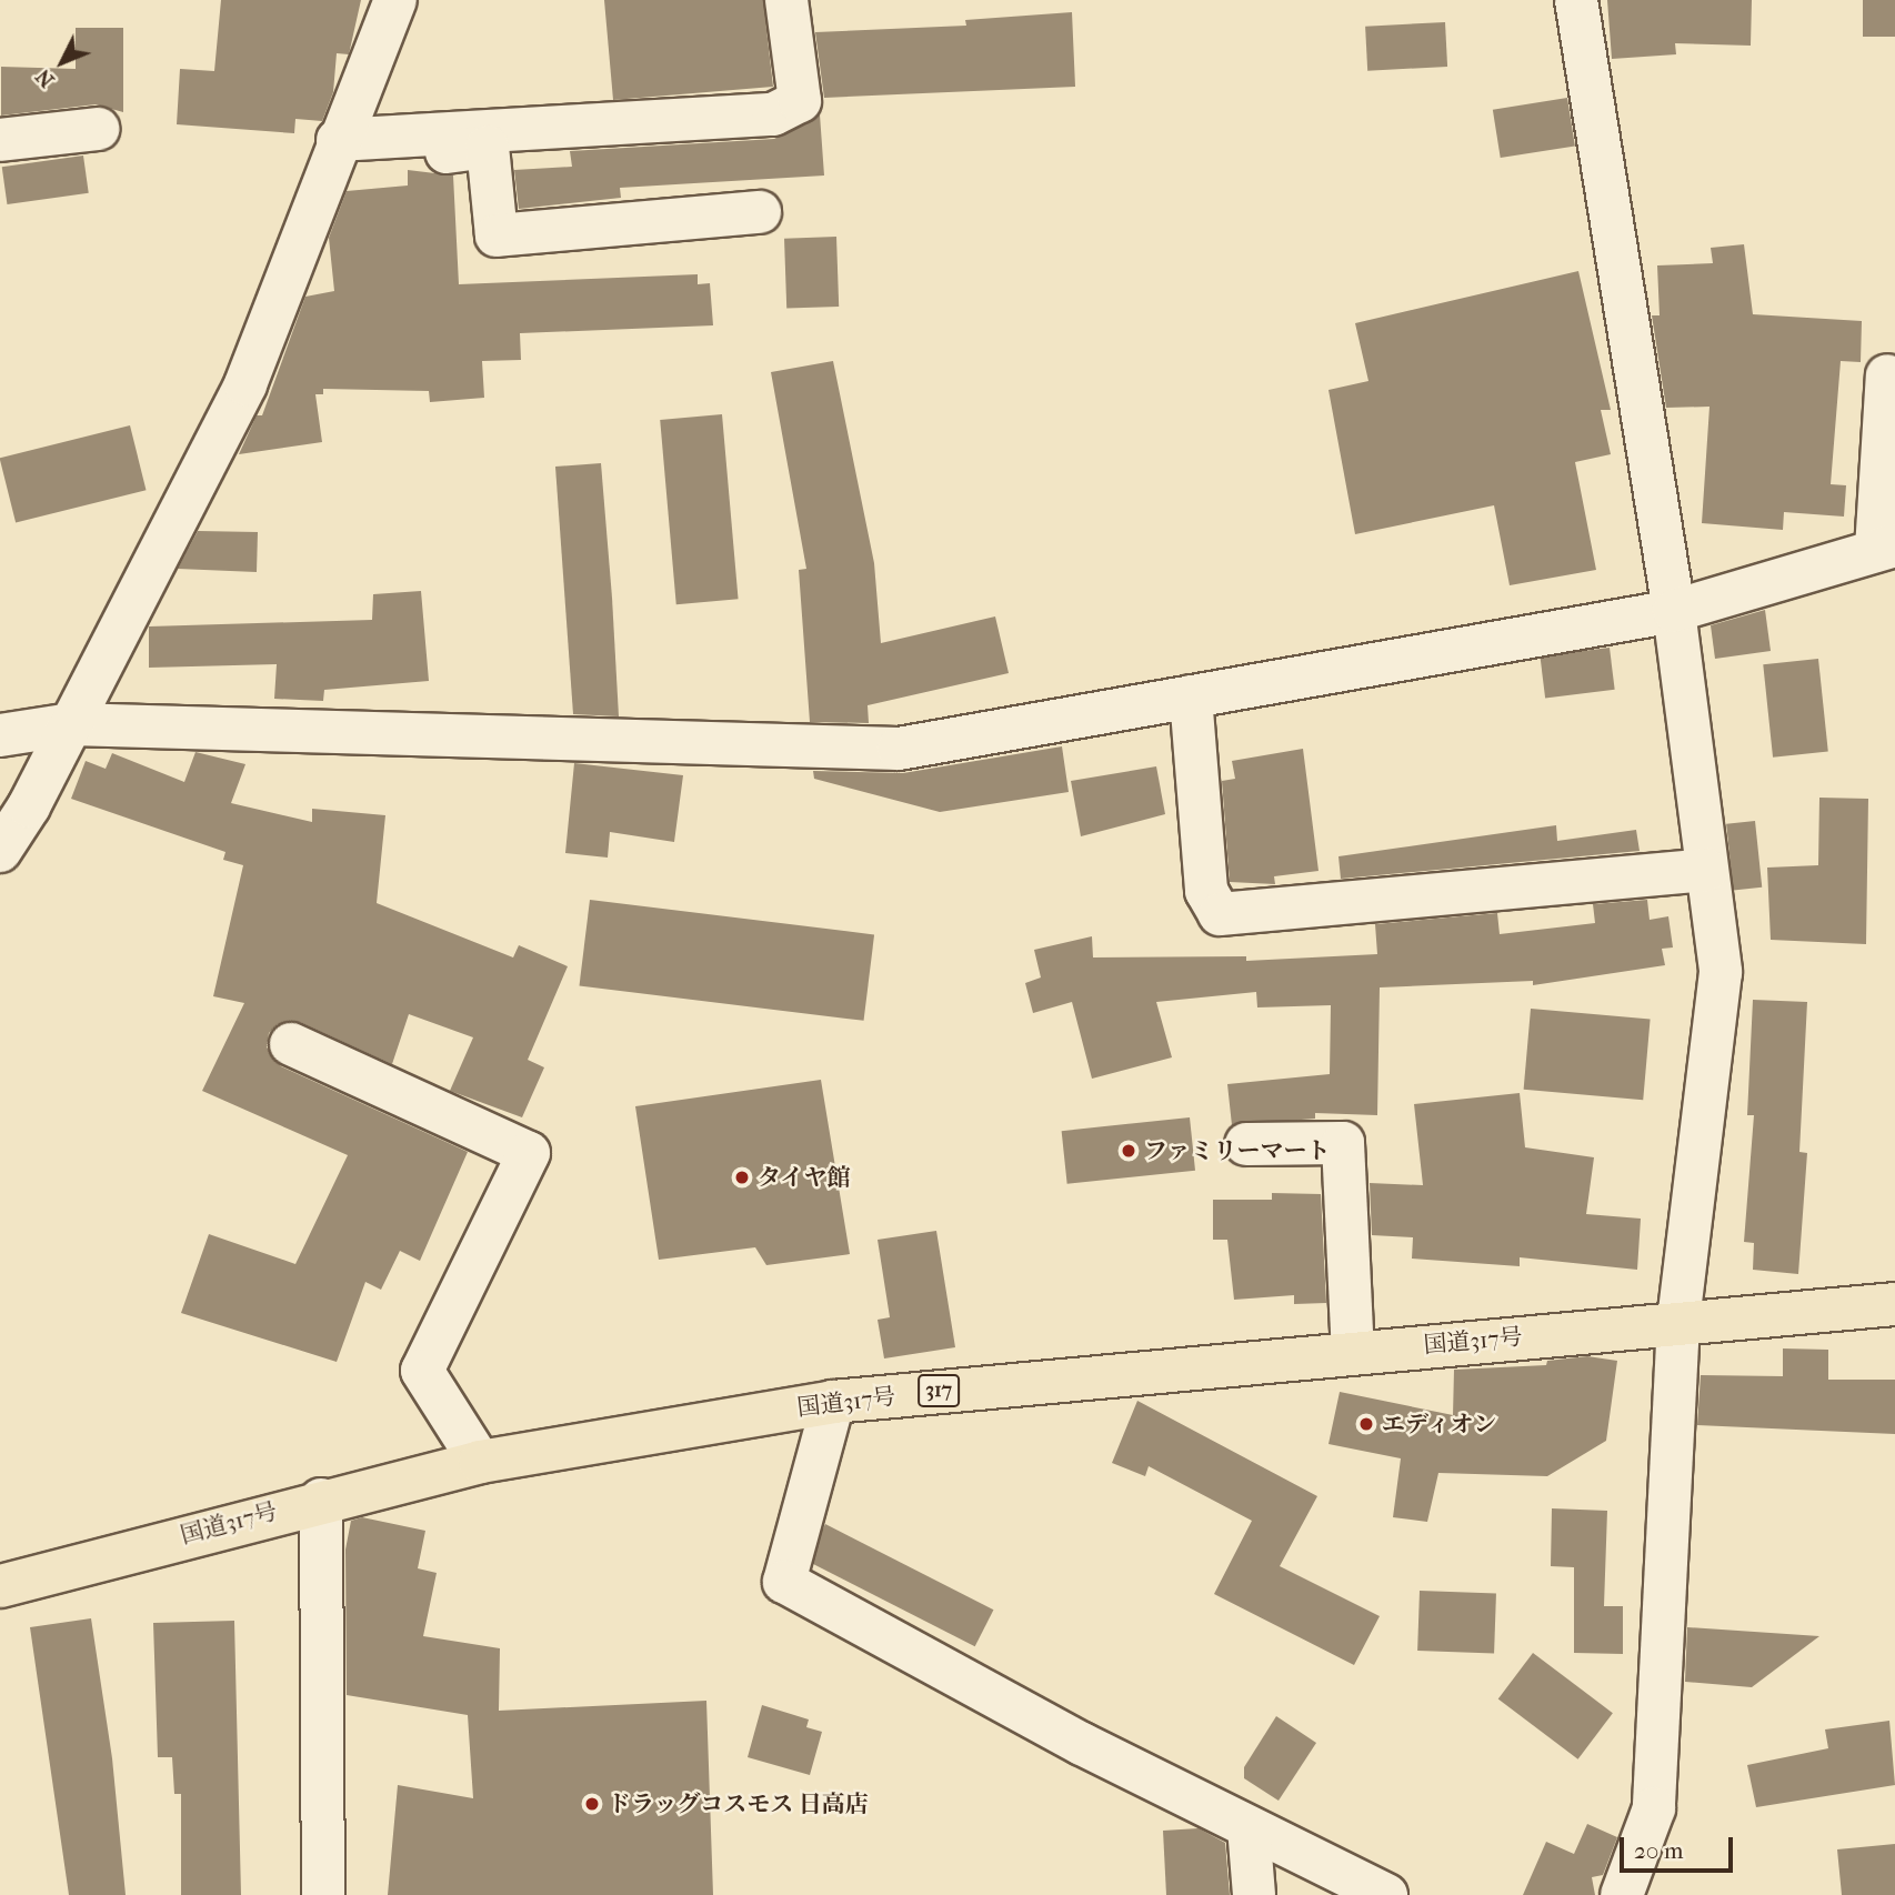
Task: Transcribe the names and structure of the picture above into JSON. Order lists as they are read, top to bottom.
{
  "streets": {
    "highway": ["国道317号", "317"]
  },
  "places": [
    "ファミリーマート",
    "タイヤ館",
    "エディオン",
    "ドラッグコスモス 日高店"
  ],
  "scale_bar": "20 m",
  "north": "bottom left"
}
